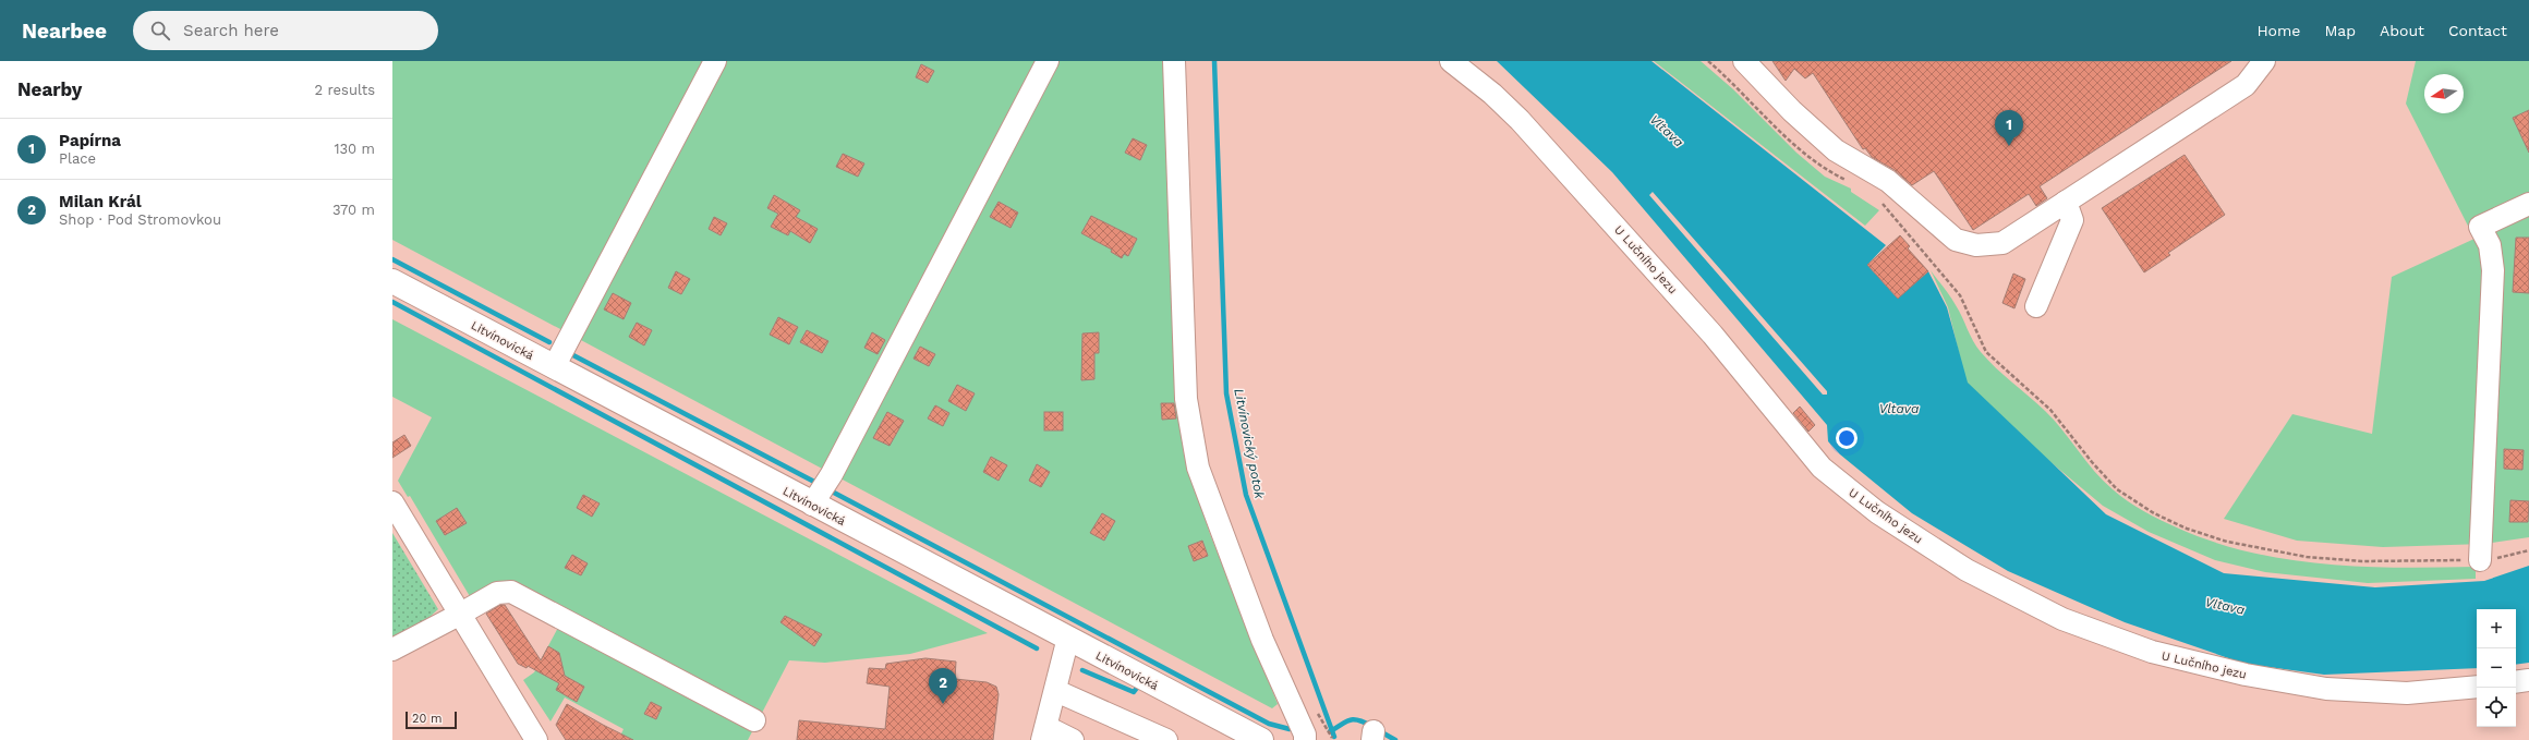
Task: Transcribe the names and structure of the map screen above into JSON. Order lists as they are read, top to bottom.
{
  "streets": {
    "main road": ["Litvínovická"],
    "street": ["U Lučního jezu"]
  },
  "water": ["Vltava", "Litvínovický potok"],
  "scale_bar": "20 m",
  "north": "left",
  "page": {
    "header": "Nearbee",
    "search": "Search here",
    "nav": [
      "Home",
      "Map",
      "About",
      "Contact"
    ],
    "heading": ["Nearby", "2 results"],
    "pins": ["1", "2"],
    "list": [
      {
        "mark": "1",
        "name": "Papírna",
        "note": "Place",
        "value": "130 m"
      },
      {
        "mark": "2",
        "name": "Milan Král",
        "note": "Shop · Pod Stromovkou",
        "value": "370 m"
      }
    ],
    "map_buttons": ["+", "−"],
    "scale": "20 m"
  }
}
